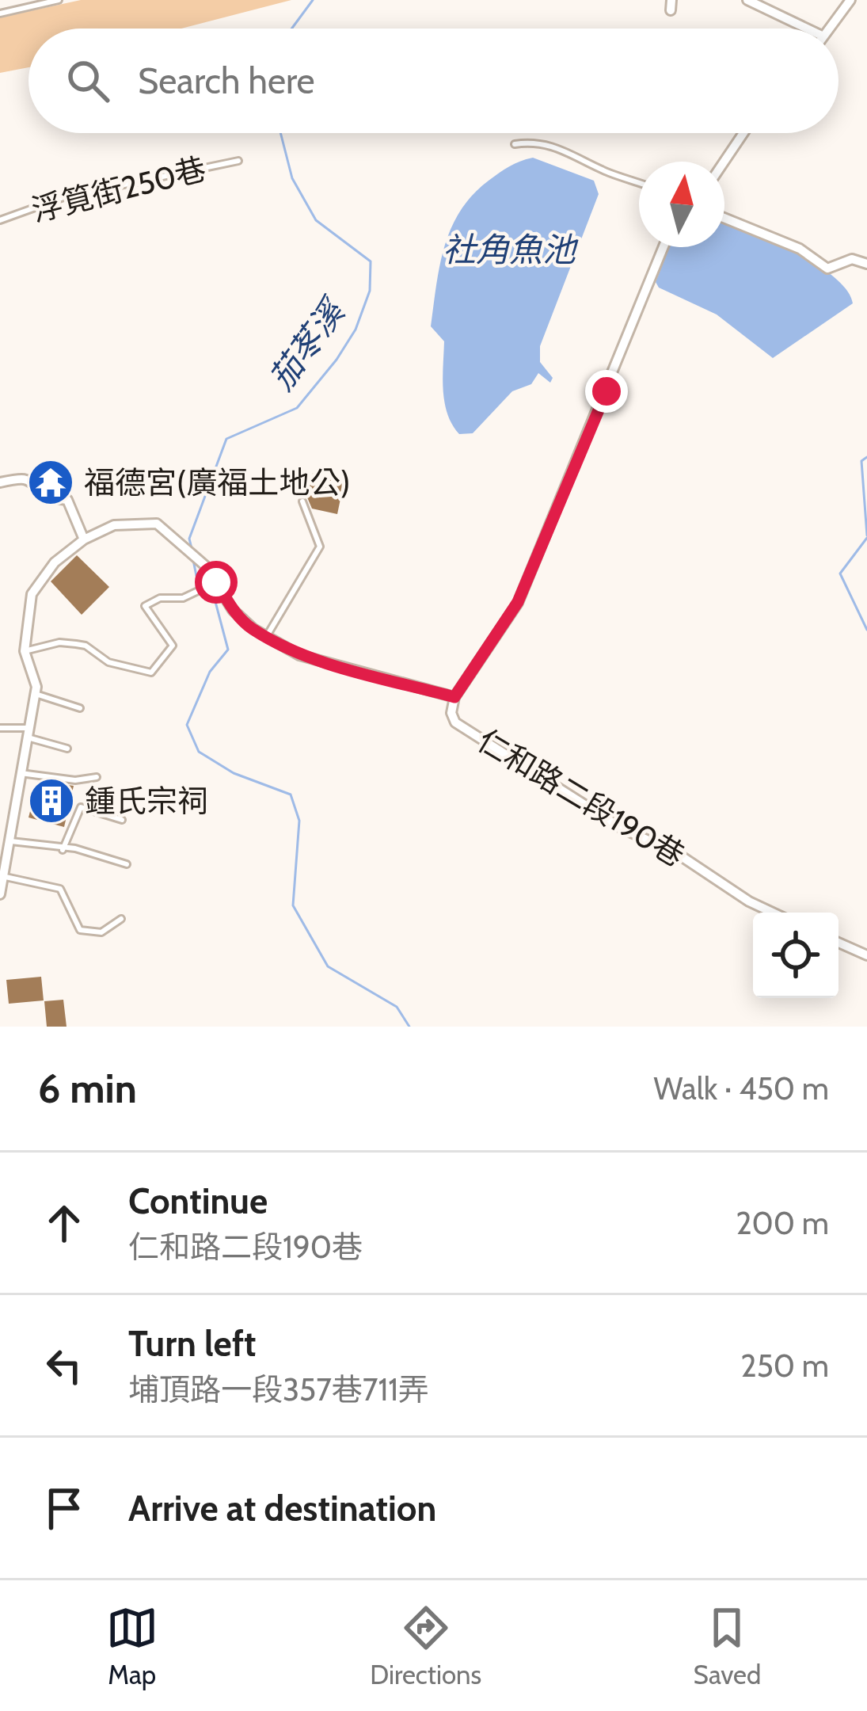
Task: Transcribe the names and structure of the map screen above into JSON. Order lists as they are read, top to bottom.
{
  "streets": {
    "street": ["仁和路二段190巷"],
    "lane": ["浮筧街250巷"]
  },
  "water": ["社角魚池", "茄苳溪"],
  "places": {
    "temple": ["福德宮(廣福土地公)"],
    "building": ["鍾氏宗祠"]
  },
  "north": "top",
  "page": {
    "search": "Search here",
    "heading": ["6 min", "Walk · 450 m"],
    "list": [
      ["Continue", "仁和路二段190巷", "200 m"],
      ["Turn left", "埔頂路一段357巷711弄", "250 m"],
      "Arrive at destination"
    ],
    "nav": ["Map", "Directions", "Saved"]
  }
}
